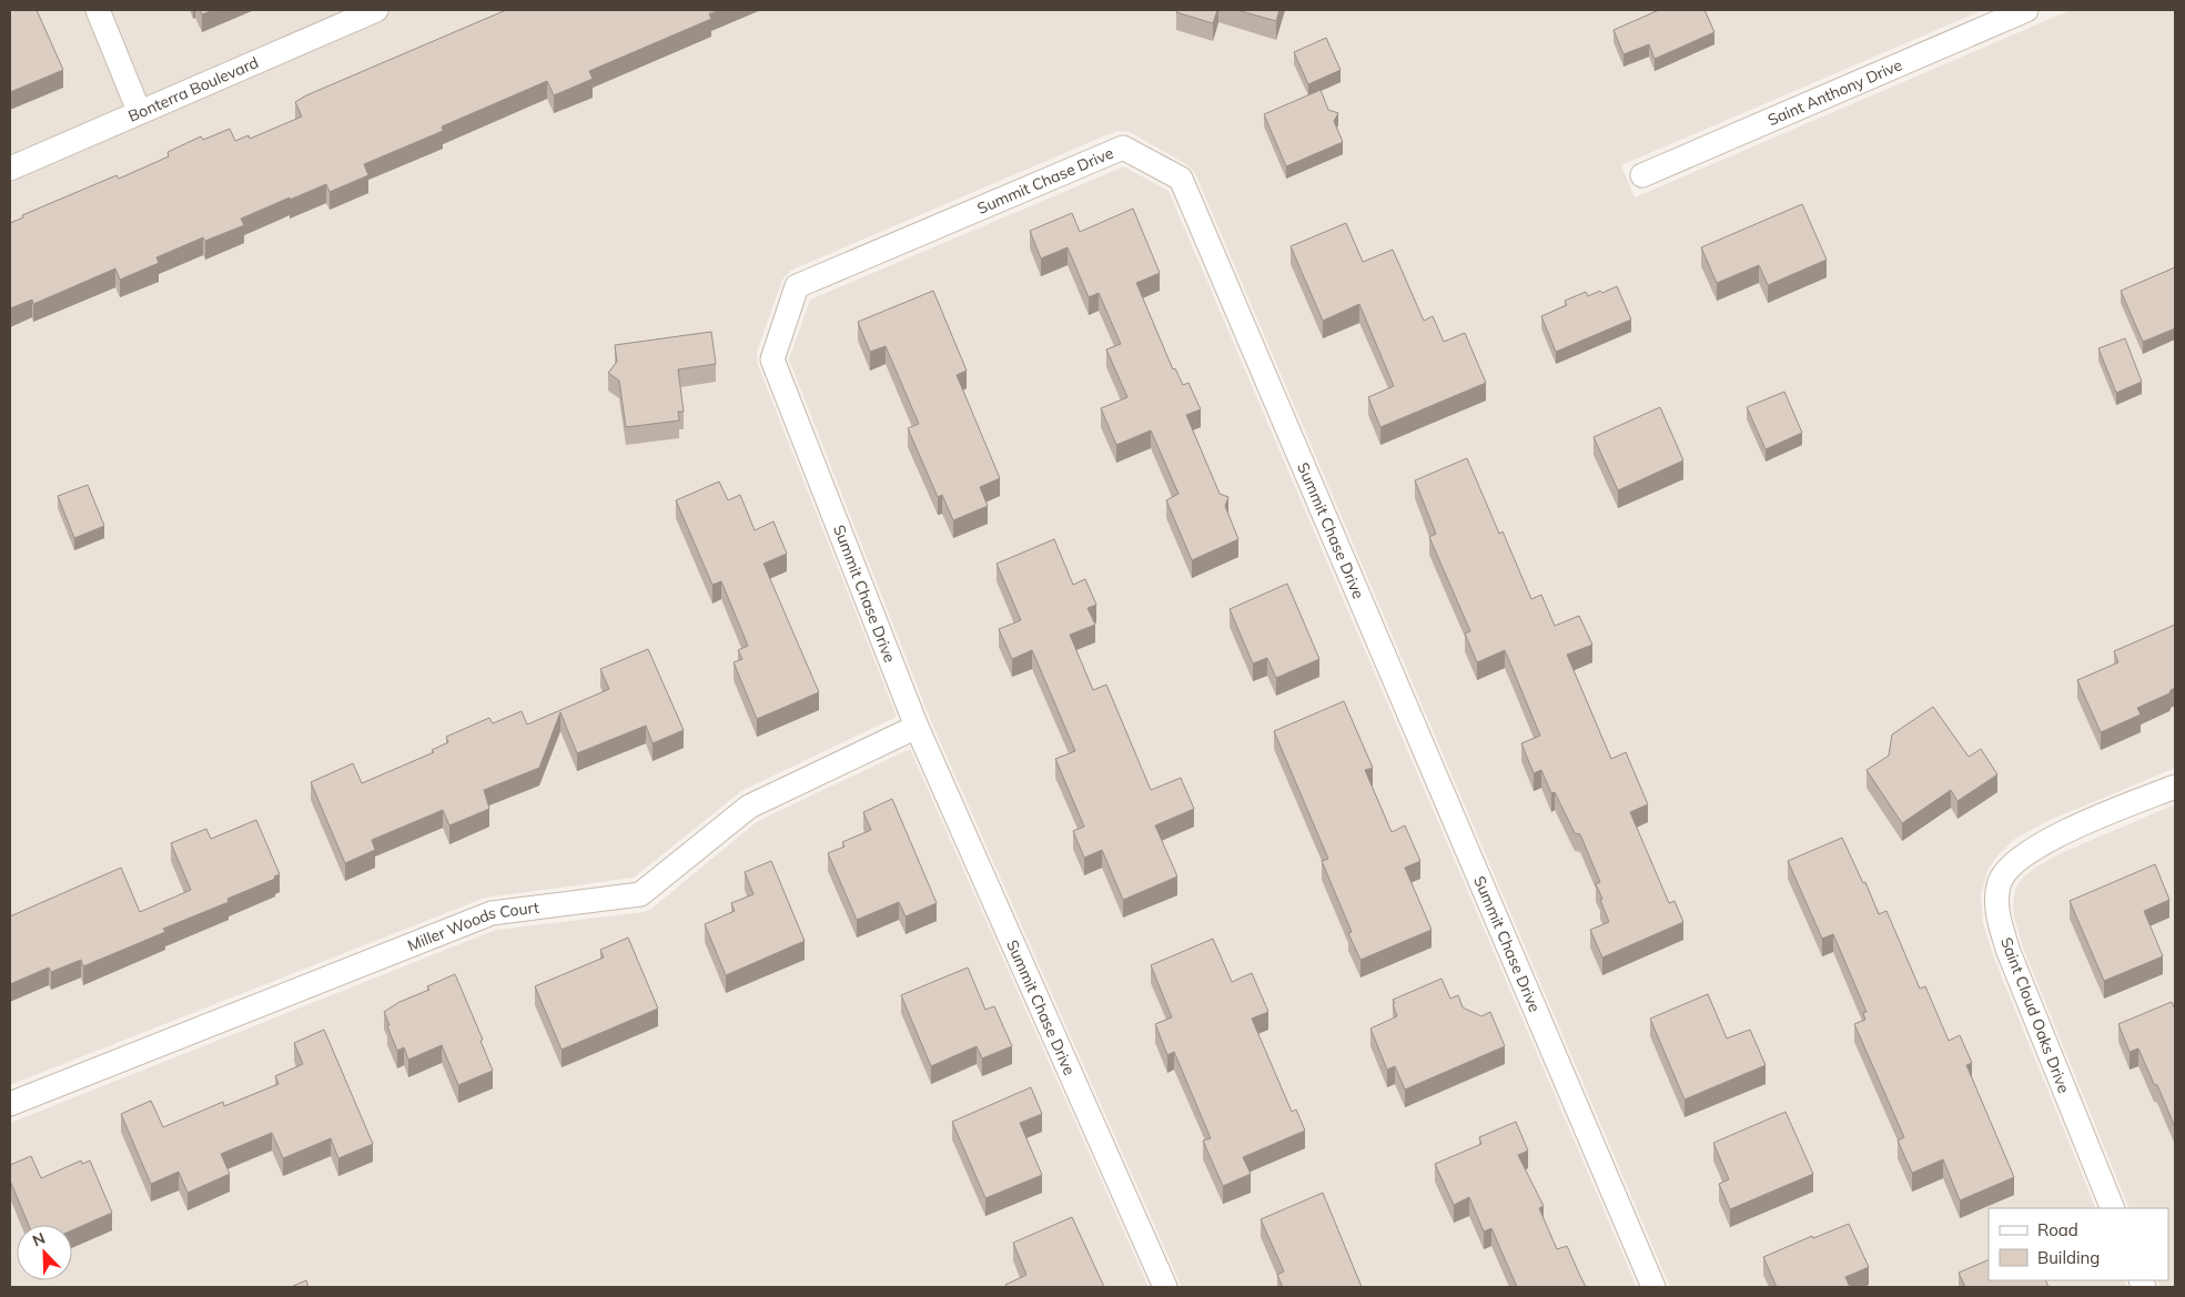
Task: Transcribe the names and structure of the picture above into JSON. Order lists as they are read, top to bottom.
{
  "streets": {
    "street": [
      "Bonterra Boulevard",
      "Saint Anthony Drive",
      "Summit Chase Drive",
      "Miller Woods Court",
      "Saint Cloud Oaks Drive"
    ]
  },
  "crossings": [
    ["Summit Chase Drive", "Miller Woods Court"]
  ],
  "legend": ["Road", "Building"],
  "north": "top left"
}
